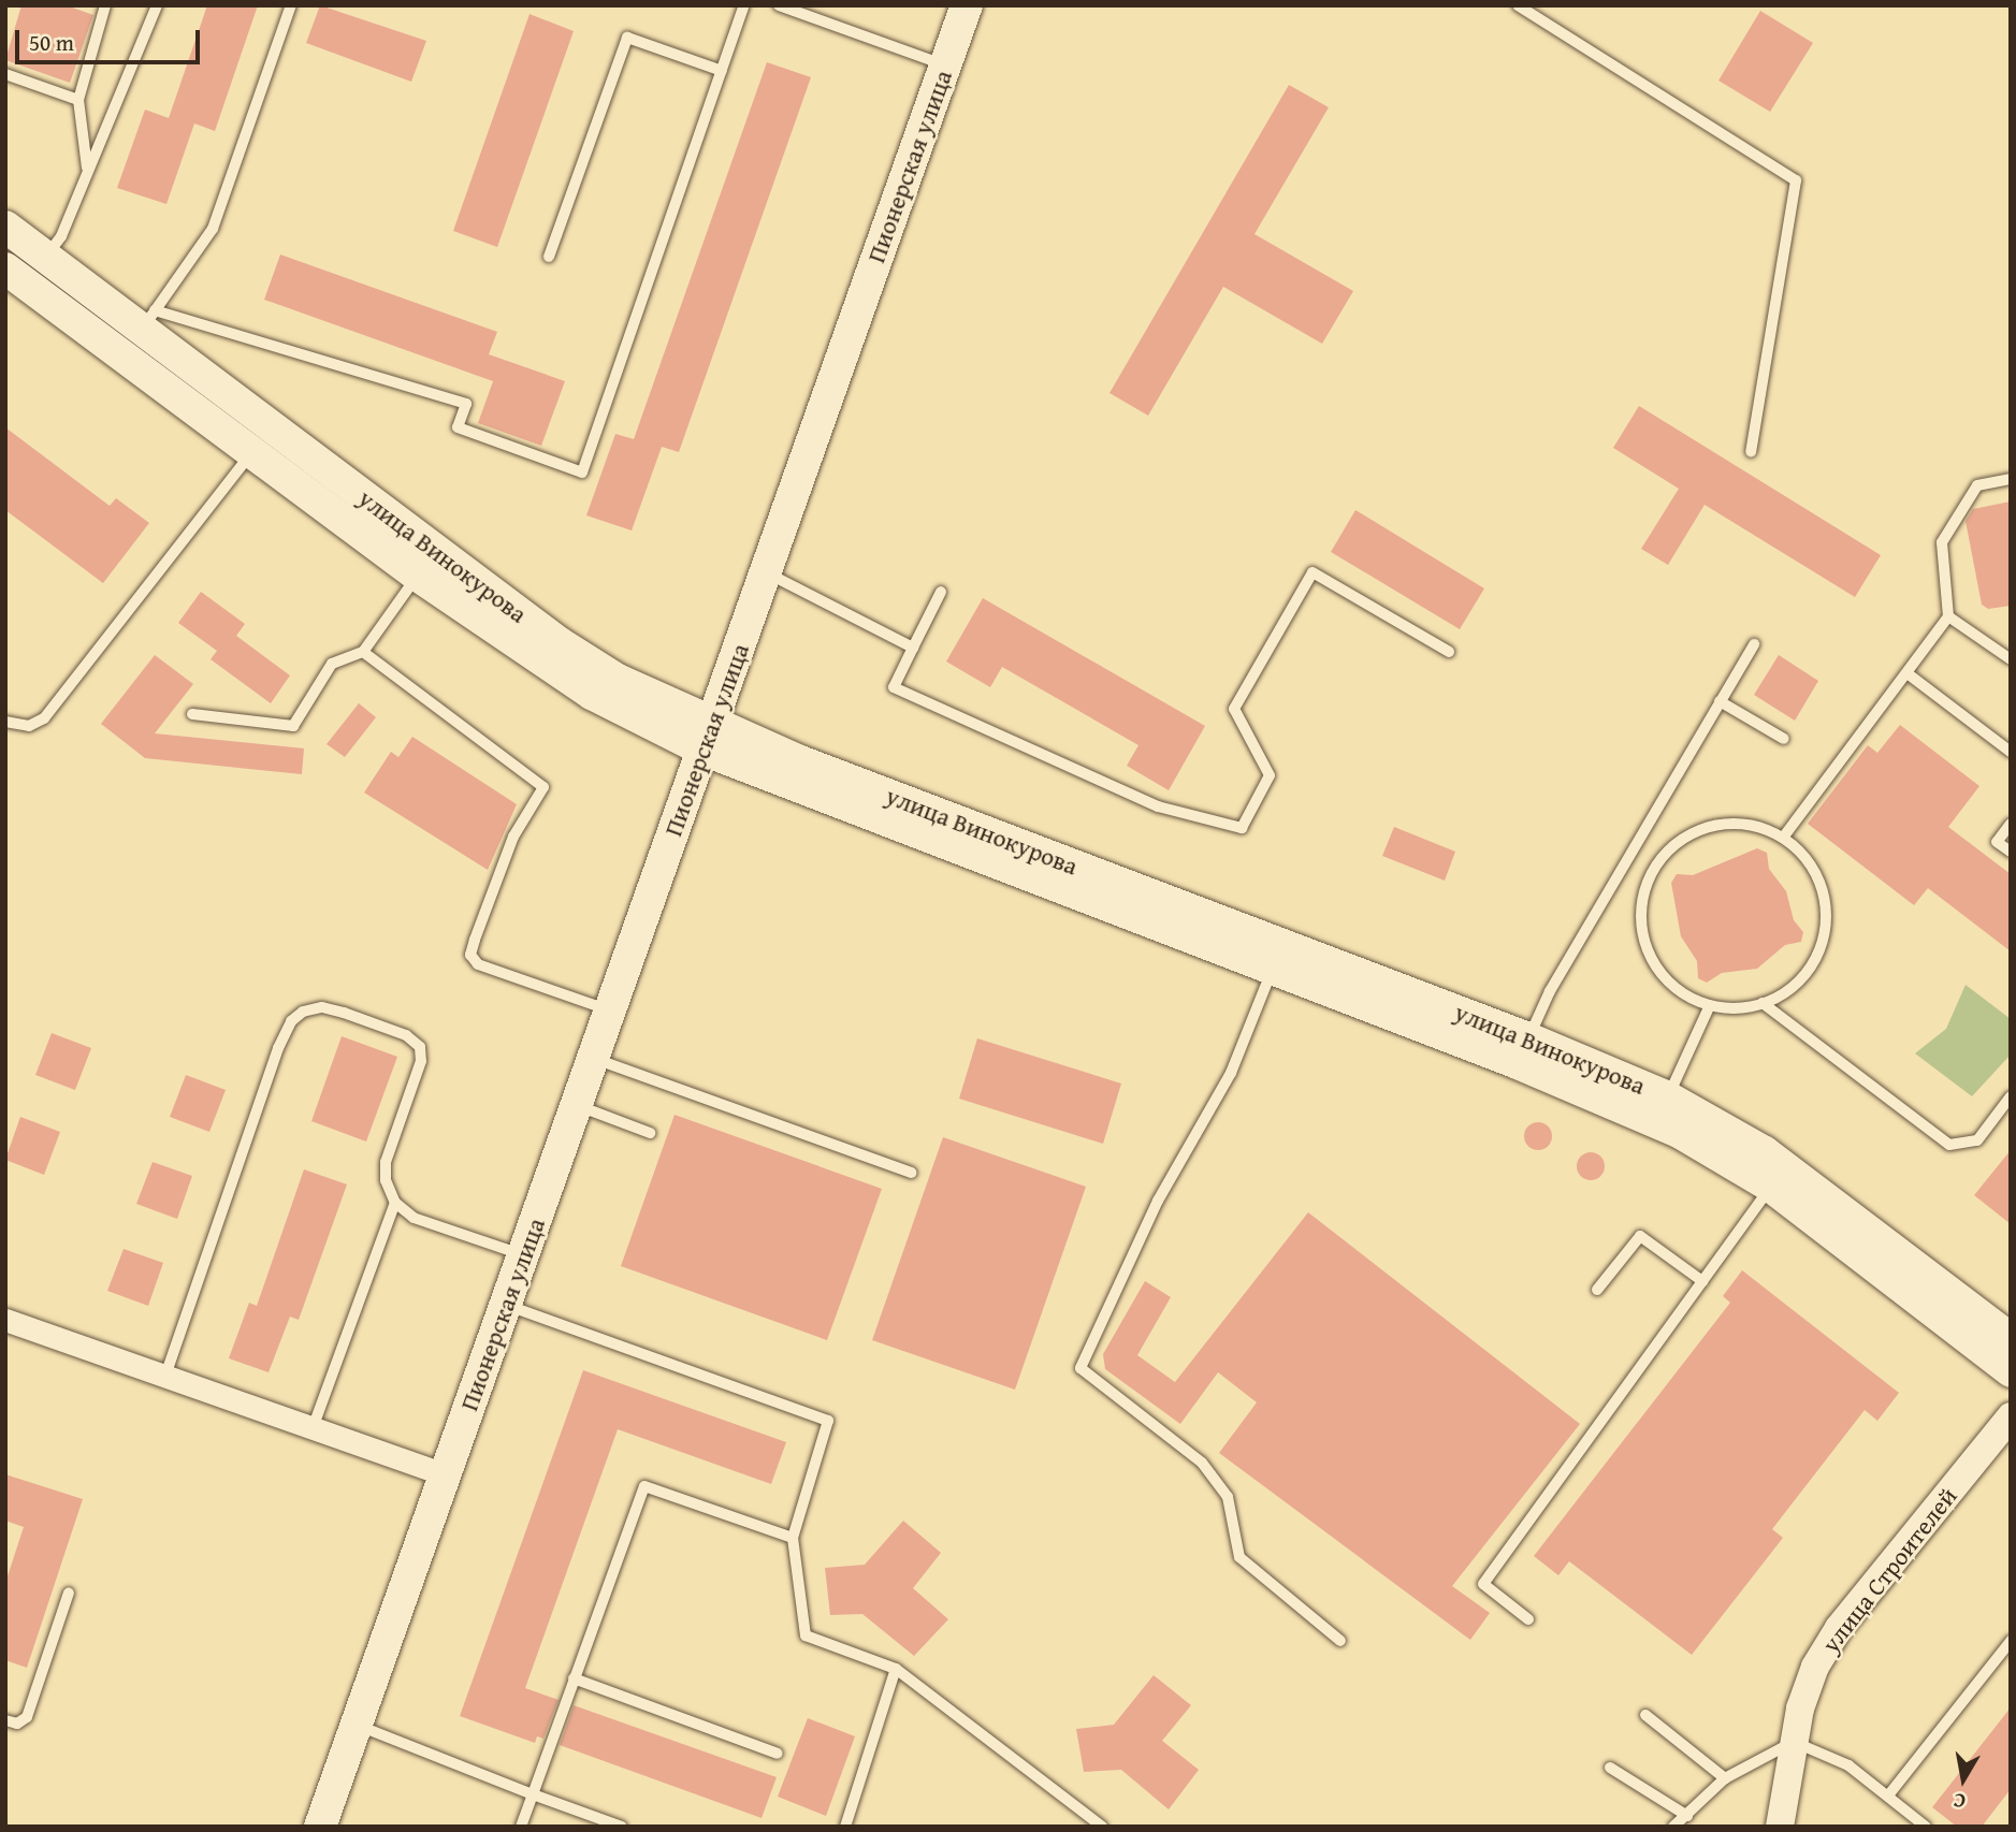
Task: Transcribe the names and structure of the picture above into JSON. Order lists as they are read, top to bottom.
{
  "streets": {
    "main road": ["Пионерская улица", "улица Винокурова"],
    "street": ["улица Строителей"]
  },
  "crossings": [
    ["Пионерская улица", "улица Винокурова"]
  ],
  "scale_bar": "50 m",
  "north": "bottom"
}
